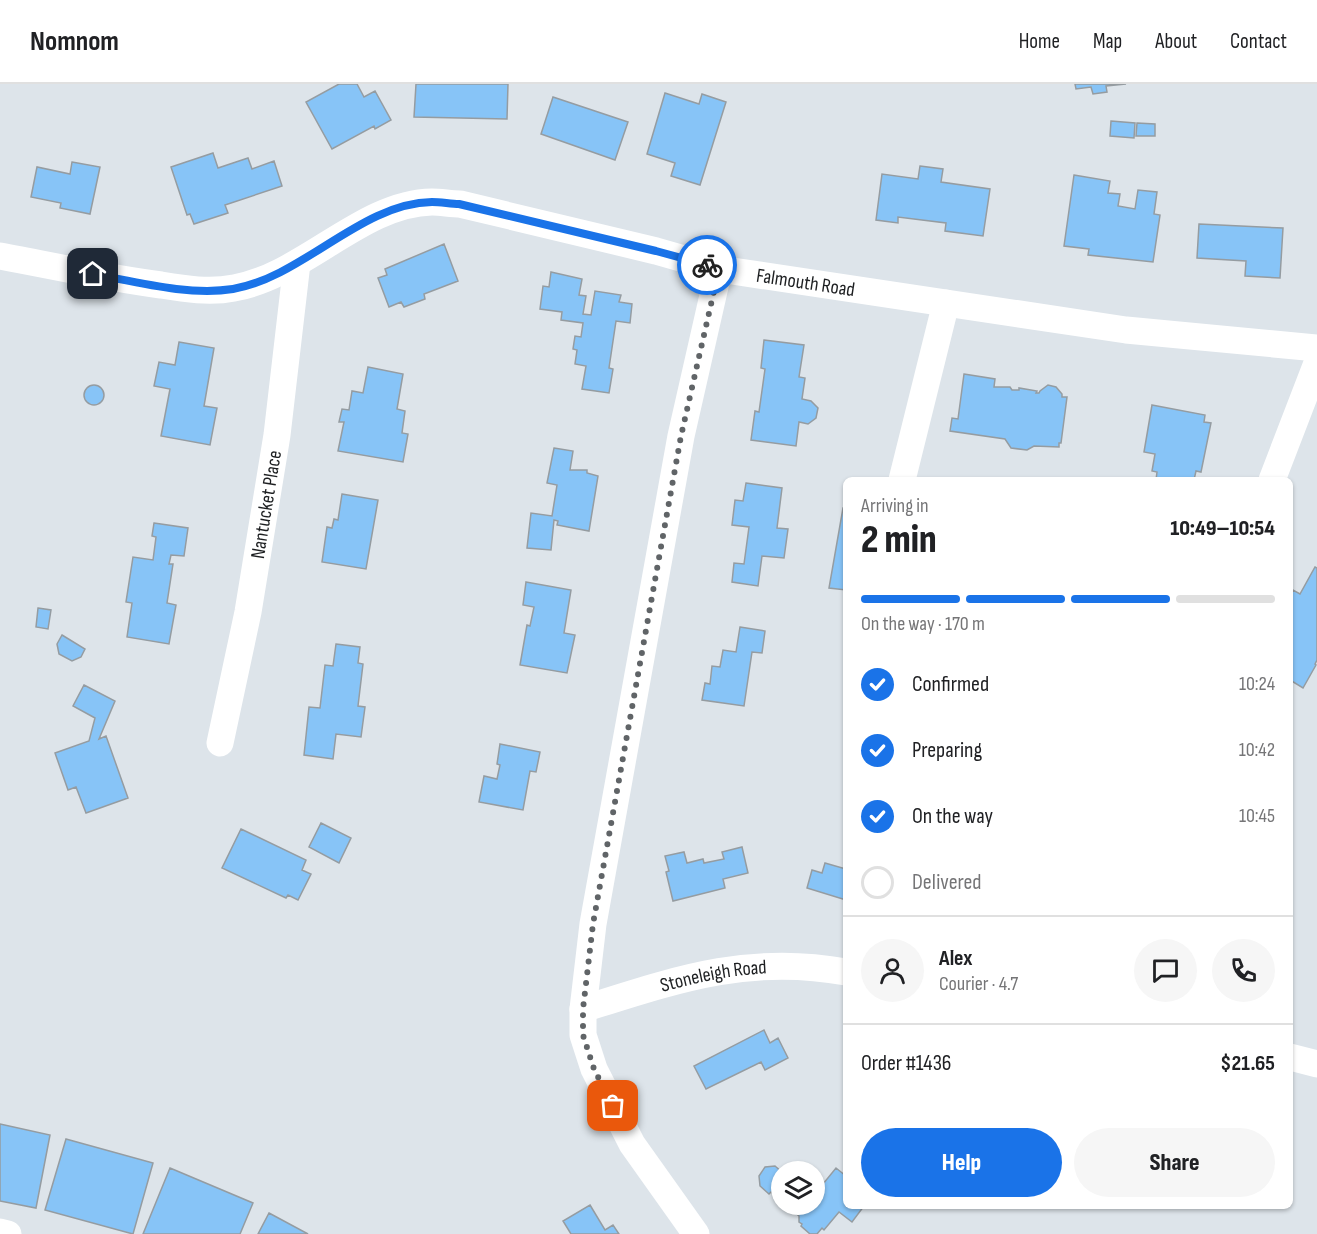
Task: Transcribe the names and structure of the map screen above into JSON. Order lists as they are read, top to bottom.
{
  "streets": {
    "street": ["Falmouth Road", "Nantucket Place", "Stoneleigh Road"]
  },
  "crossings": [
    ["Falmouth Road", "Nantucket Place"]
  ],
  "page": {
    "header": "Nomnom",
    "nav": [
      "Home",
      "Map",
      "About",
      "Contact"
    ],
    "heading": ["2 min", "Arriving in", "10:49–10:54"],
    "panel": [
      "Alex",
      "Courier · 4.7",
      "Order #1436",
      "$21.65"
    ],
    "bar": "On the way · 170 m",
    "list": [
      ["Confirmed", "10:24"],
      ["Preparing", "10:42"],
      ["On the way", "10:45"],
      "Delivered"
    ],
    "buttons": ["Help", "Share"]
  }
}
